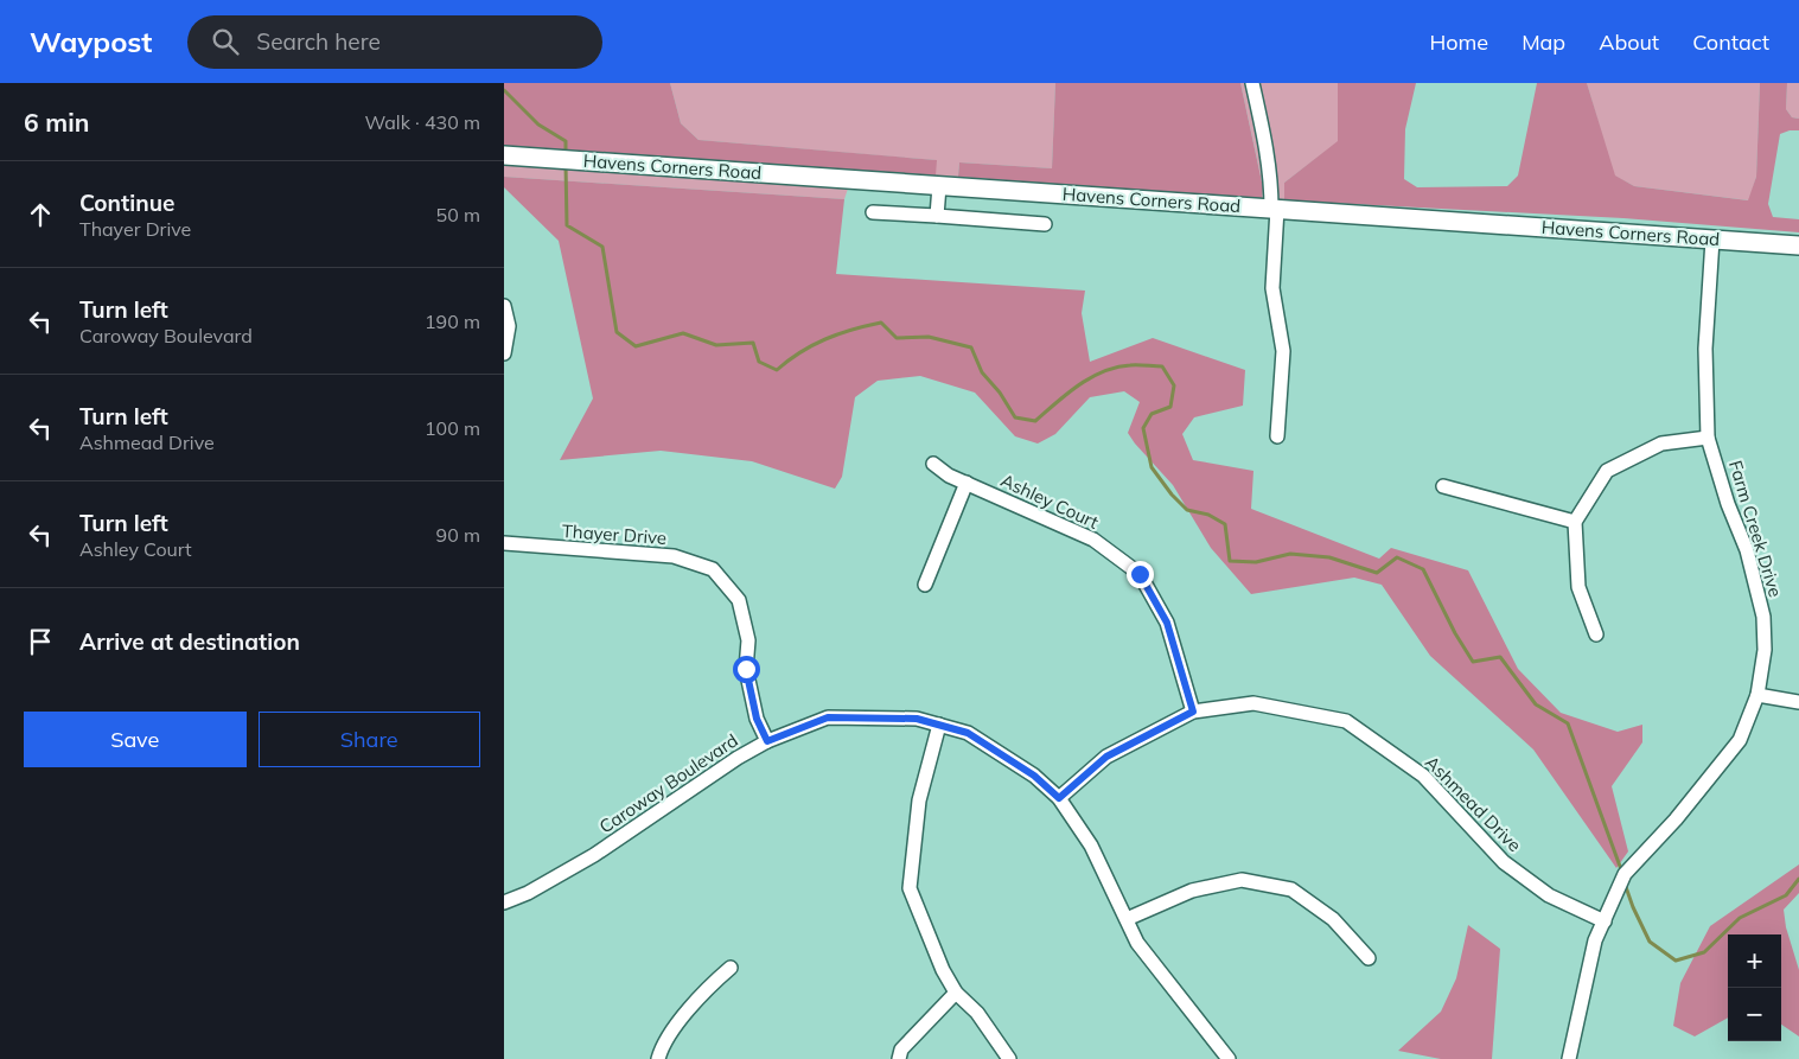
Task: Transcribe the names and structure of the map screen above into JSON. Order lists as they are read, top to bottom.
{
  "streets": {
    "main road": ["Havens Corners Road"],
    "street": [
      "Ashley Court",
      "Farm Creek Drive",
      "Thayer Drive",
      "Caroway Boulevard",
      "Ashmead Drive"
    ]
  },
  "crossings": [
    ["Havens Corners Road", "Farm Creek Drive"],
    ["Ashley Court", "Ashmead Drive"],
    ["Farm Creek Drive", "Ashmead Drive"],
    ["Thayer Drive", "Caroway Boulevard"],
    ["Caroway Boulevard", "Ashmead Drive"]
  ],
  "page": {
    "header": "Waypost",
    "search": "Search here",
    "nav": [
      "Home",
      "Map",
      "About",
      "Contact"
    ],
    "heading": ["6 min", "Walk · 430 m"],
    "list": [
      ["Continue", "Thayer Drive", "50 m"],
      ["Turn left", "Caroway Boulevard", "190 m"],
      ["Turn left", "Ashmead Drive", "100 m"],
      ["Turn left", "Ashley Court", "90 m"],
      "Arrive at destination"
    ],
    "buttons": ["Save", "Share"],
    "map_buttons": ["+", "−"]
  }
}
